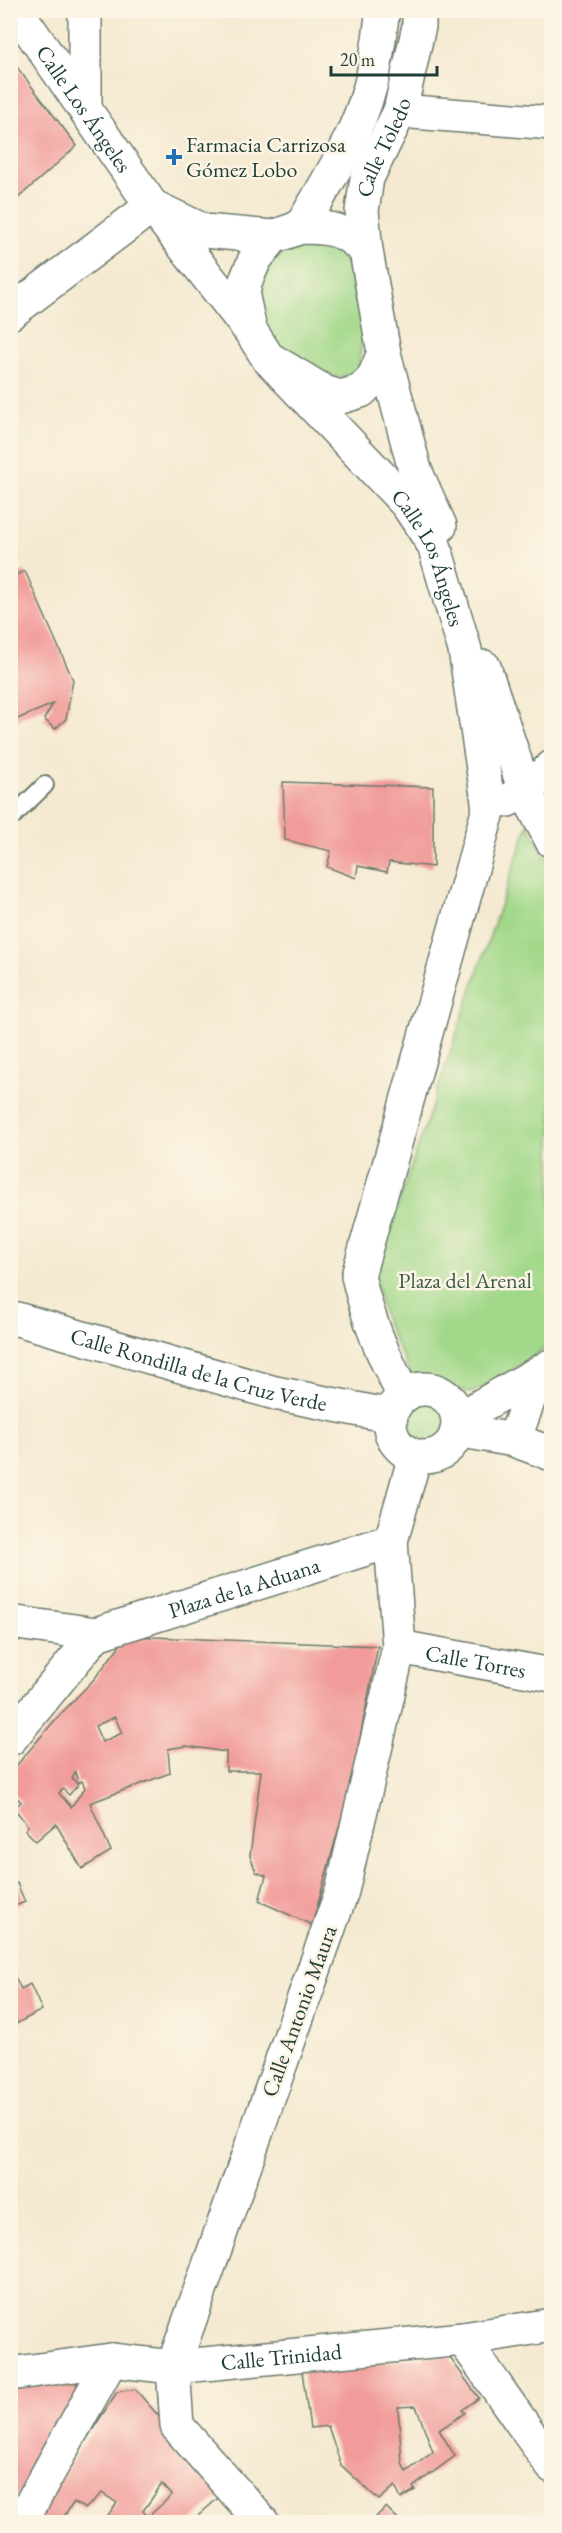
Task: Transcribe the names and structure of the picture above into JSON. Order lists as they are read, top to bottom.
{
  "streets": {
    "street": [
      "Calle Los Ángeles",
      "Calle Toledo",
      "Calle Rondilla de la Cruz Verde",
      "Plaza de la Aduana",
      "Calle Torres",
      "Calle Antonio Maura",
      "Calle Trinidad"
    ]
  },
  "crossings": [
    ["Calle Los Ángeles", "Calle Toledo"],
    ["Calle Torres", "Calle Antonio Maura"],
    ["Calle Antonio Maura", "Calle Trinidad"]
  ],
  "parks": ["Plaza del Arenal"],
  "places": {
    "health": ["Farmacia Carrizosa Gómez Lobo"]
  },
  "scale_bar": "20 m"
}
